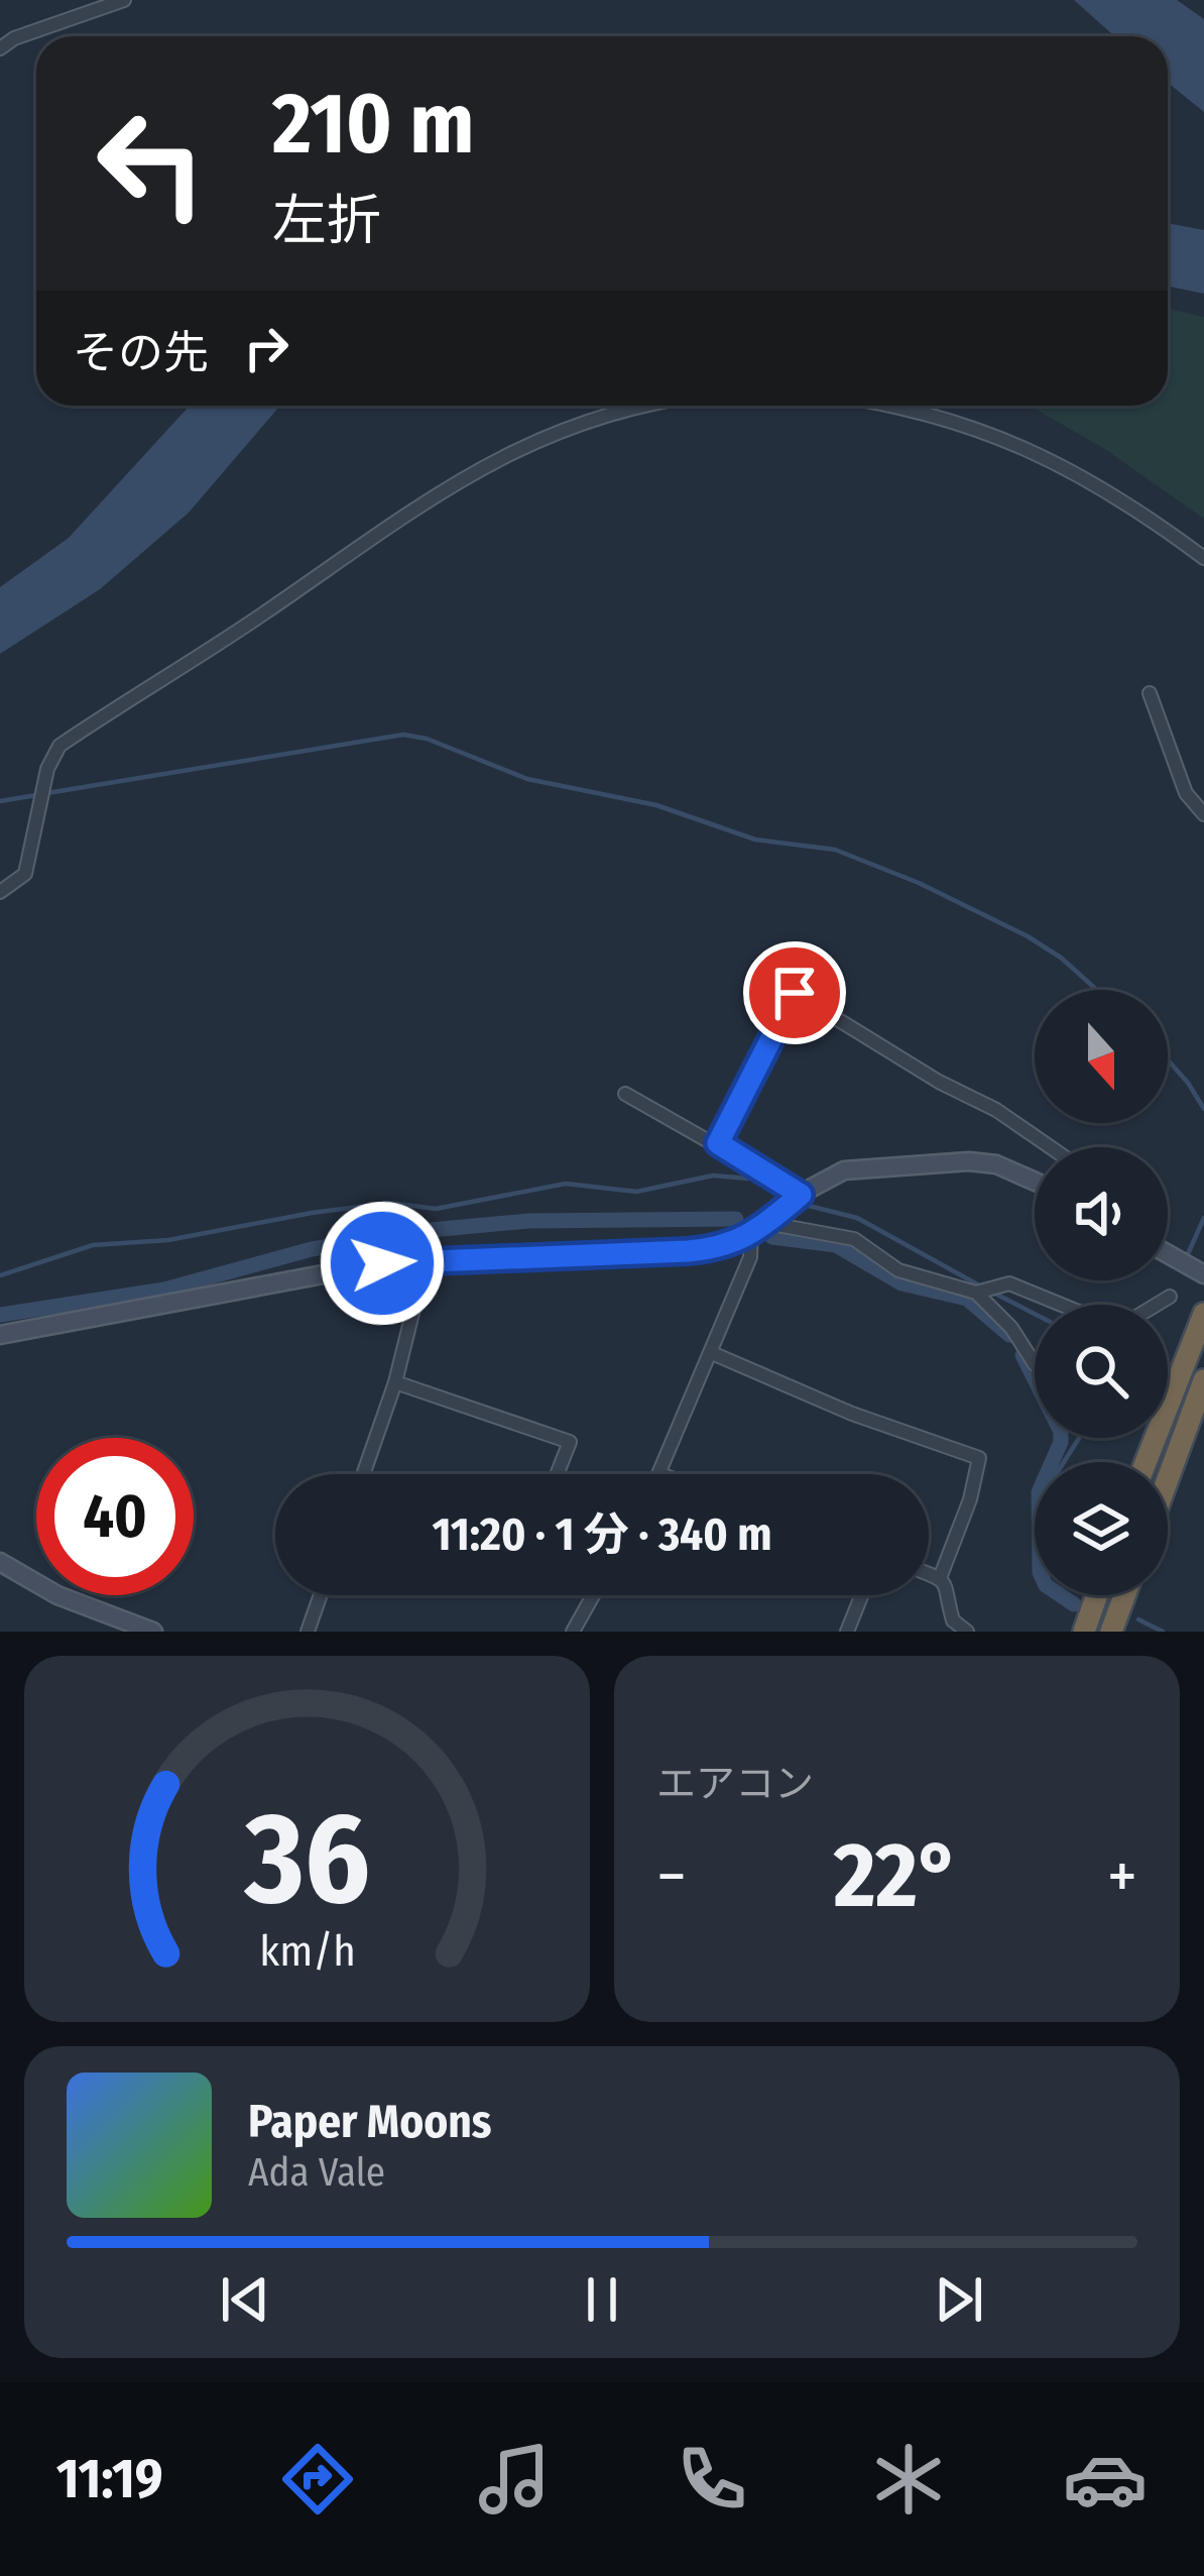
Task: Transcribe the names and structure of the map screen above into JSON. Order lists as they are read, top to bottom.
{
  "north": "bottom",
  "page": {
    "turn": ["210 m", "左折"],
    "then": "その先",
    "limit": "40",
    "trip": "11:20 · 1 分 · 340 m",
    "tile": "エアコン",
    "heat": ["−", "22°", "+"],
    "song": ["Paper Moons", "Ada Vale"],
    "tabs": "11:19",
    "gauge": ["36", "km/h"]
  }
}
